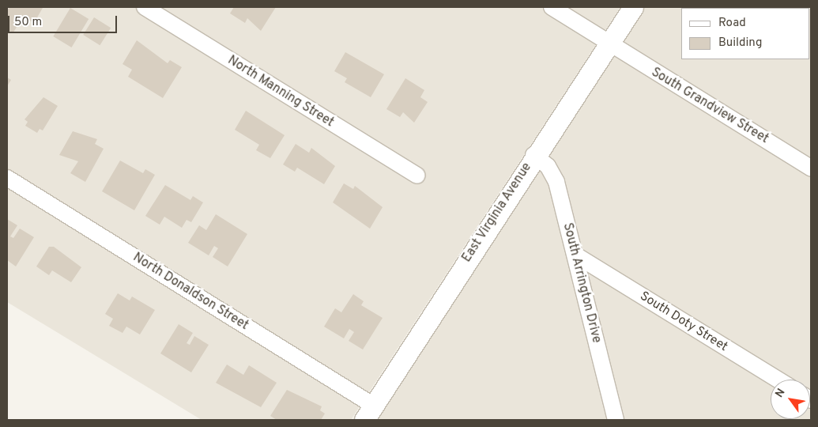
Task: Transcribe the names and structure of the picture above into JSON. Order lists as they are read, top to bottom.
{
  "streets": {
    "street": [
      "North Manning Street",
      "South Grandview Street",
      "East Virginia Avenue",
      "South Arrington Drive",
      "North Donaldson Street",
      "South Doty Street"
    ]
  },
  "crossings": [
    ["South Grandview Street", "East Virginia Avenue"],
    ["East Virginia Avenue", "South Arrington Drive"],
    ["East Virginia Avenue", "North Donaldson Street"],
    ["South Arrington Drive", "South Doty Street"]
  ],
  "legend": ["Road", "Building"],
  "scale_bar": "50 m",
  "north": "top left"
}
